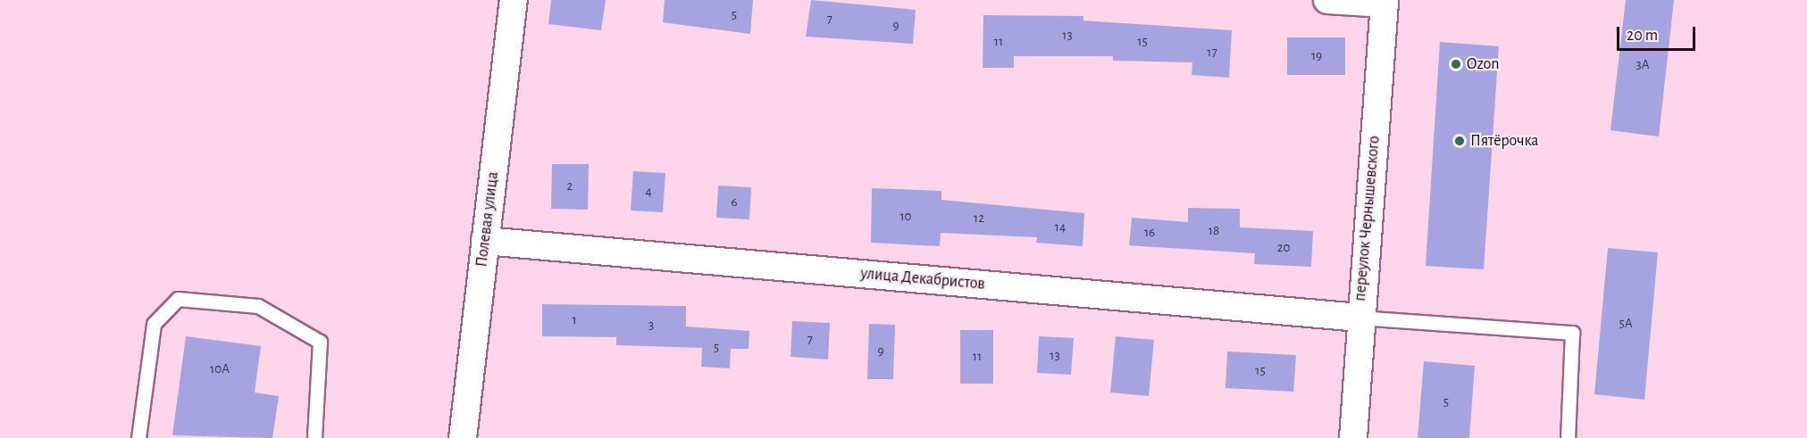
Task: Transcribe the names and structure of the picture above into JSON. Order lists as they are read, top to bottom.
{
  "streets": {
    "street": ["переулок Чернышевского", "Полевая улица", "улица Декабристов"]
  },
  "crossings": [
    ["переулок Чернышевского", "улица Декабристов"],
    ["Полевая улица", "улица Декабристов"]
  ],
  "places": ["Ozon", "Пятёрочка"],
  "house_numbers": [
    "5",
    "7",
    "9",
    "13",
    "11",
    "15",
    "17",
    "19",
    "3А",
    "2",
    "4",
    "6",
    "10",
    "12",
    "14",
    "18",
    "16",
    "20",
    "1",
    "5А",
    "3",
    "7",
    "5",
    "9",
    "13",
    "11",
    "10А",
    "15",
    "5"
  ],
  "scale_bar": "20 m"
}
